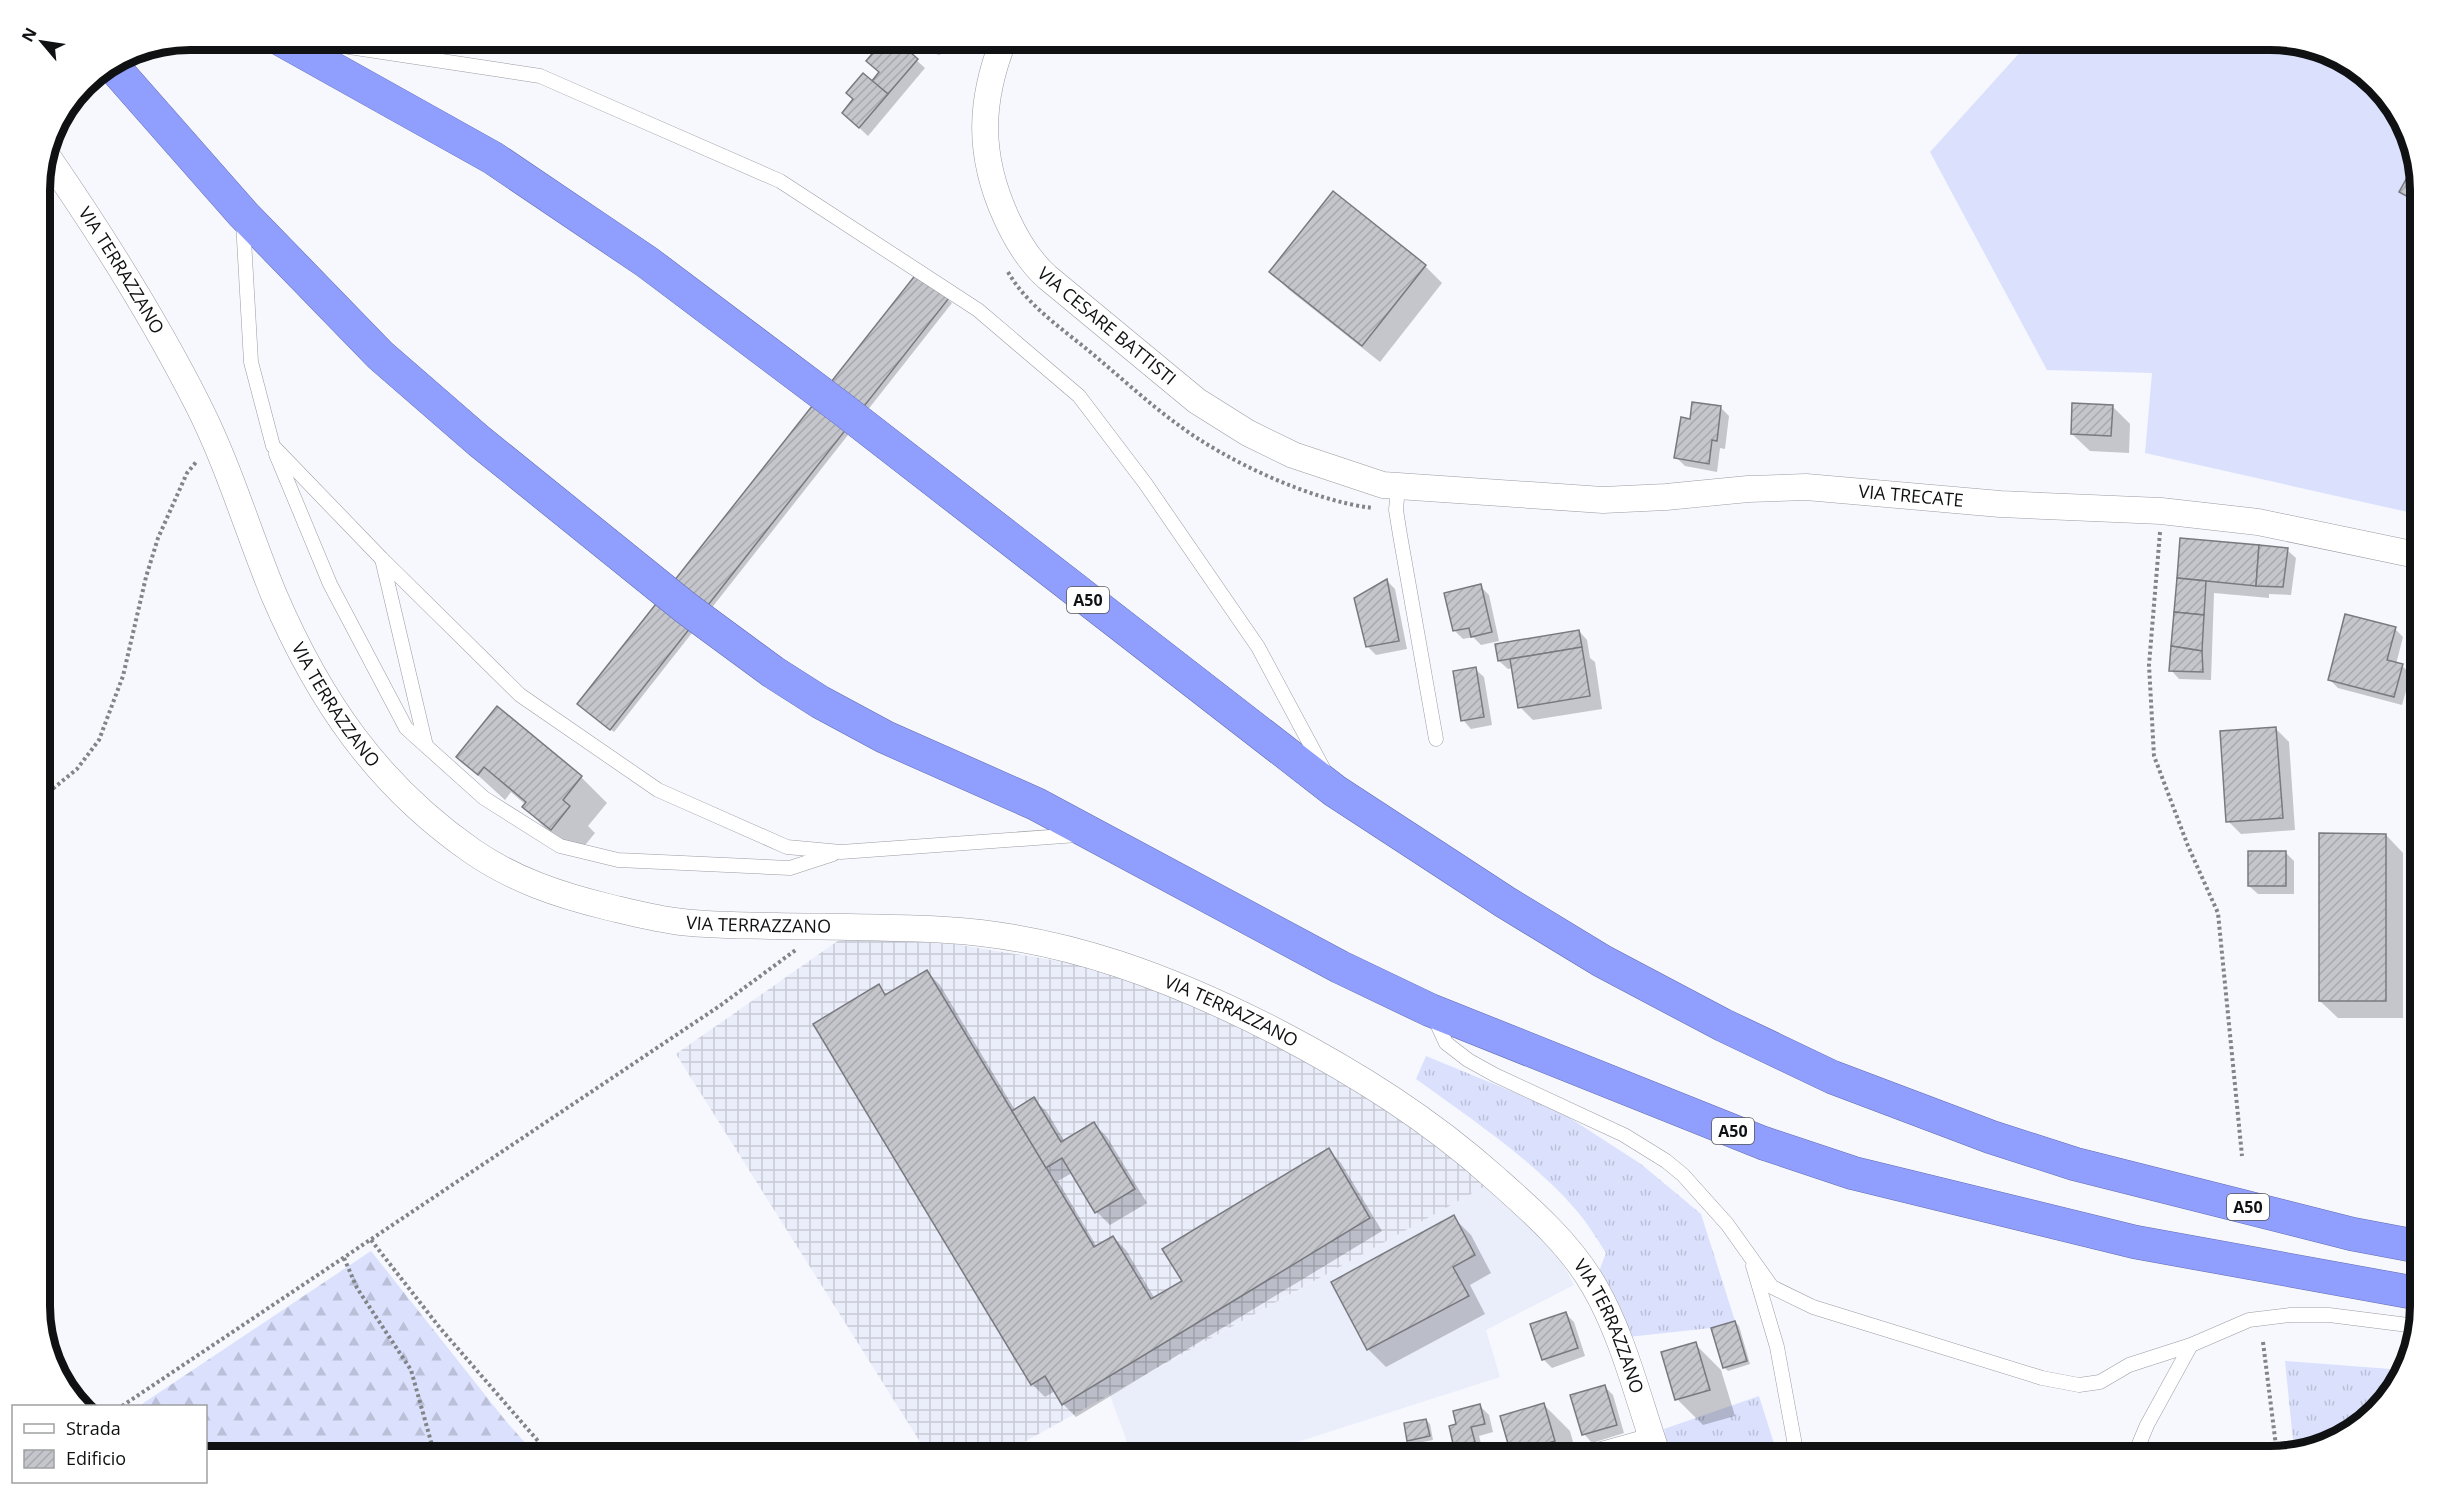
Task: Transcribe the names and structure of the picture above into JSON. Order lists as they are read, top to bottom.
{
  "streets": {
    "highway": ["A50"],
    "street": ["VIA TERRAZZANO", "VIA CESARE BATTISTI", "VIA TRECATE"]
  },
  "crossings": [
    ["VIA CESARE BATTISTI", "VIA TRECATE"]
  ],
  "legend": ["Strada", "Edificio"],
  "north": "top left"
}
